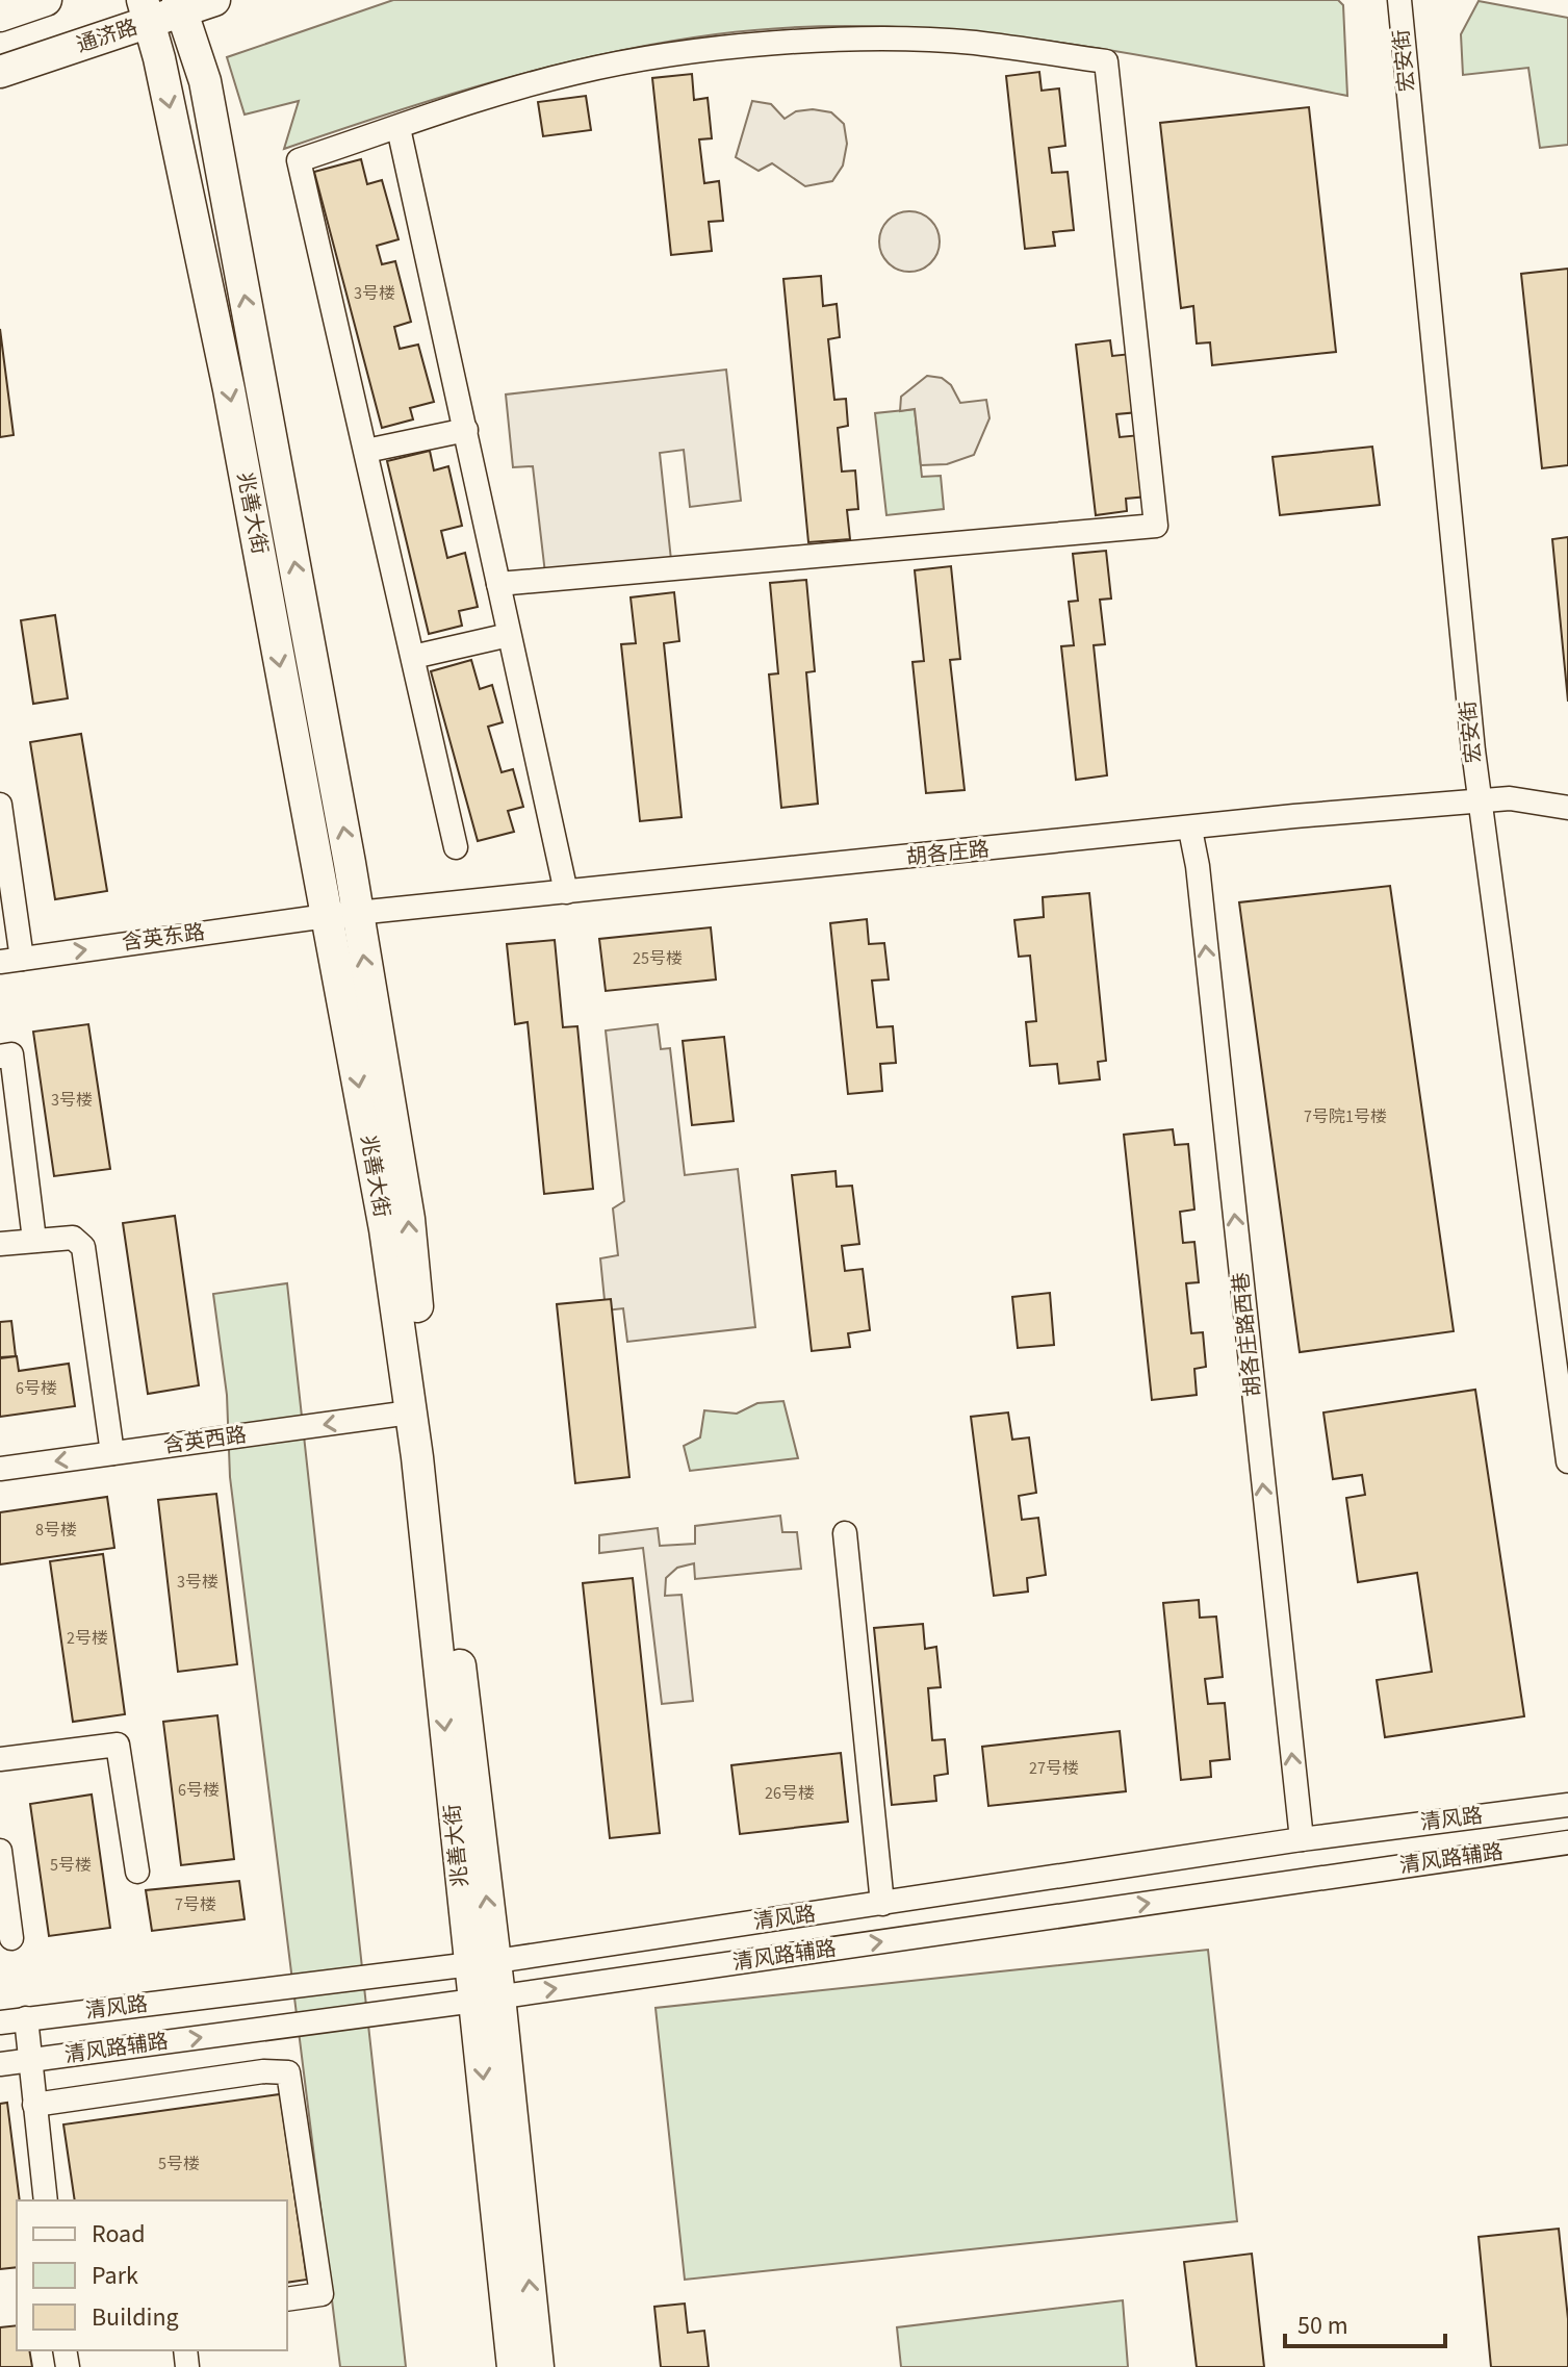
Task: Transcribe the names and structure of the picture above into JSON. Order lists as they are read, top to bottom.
{
  "streets": {
    "main road": ["通济路", "兆善大街"],
    "street": [
      "宏安街",
      "胡各庄路",
      "含英东路",
      "胡各庄路西巷",
      "含英西路",
      "清风路",
      "清风路辅路"
    ]
  },
  "crossings": [
    ["通济路", "兆善大街"],
    ["宏安街", "胡各庄路"],
    ["兆善大街", "胡各庄路"],
    ["兆善大街", "含英东路"],
    ["兆善大街", "含英西路"],
    ["兆善大街", "清风路"],
    ["兆善大街", "清风路辅路"],
    ["胡各庄路", "含英东路"],
    ["胡各庄路", "胡各庄路西巷"],
    ["胡各庄路西巷", "清风路"]
  ],
  "one_way": [
    "含英东路",
    "胡各庄路西巷",
    "含英西路",
    "清风路辅路"
  ],
  "house_numbers": [
    "3号楼",
    "25号楼",
    "3号楼",
    "7号院1号楼",
    "6号楼",
    "8号楼",
    "3号楼",
    "2号楼",
    "27号楼",
    "6号楼",
    "26号楼",
    "5号楼",
    "7号楼",
    "5号楼"
  ],
  "legend": ["Road", "Park", "Building"],
  "scale_bar": "50 m"
}
